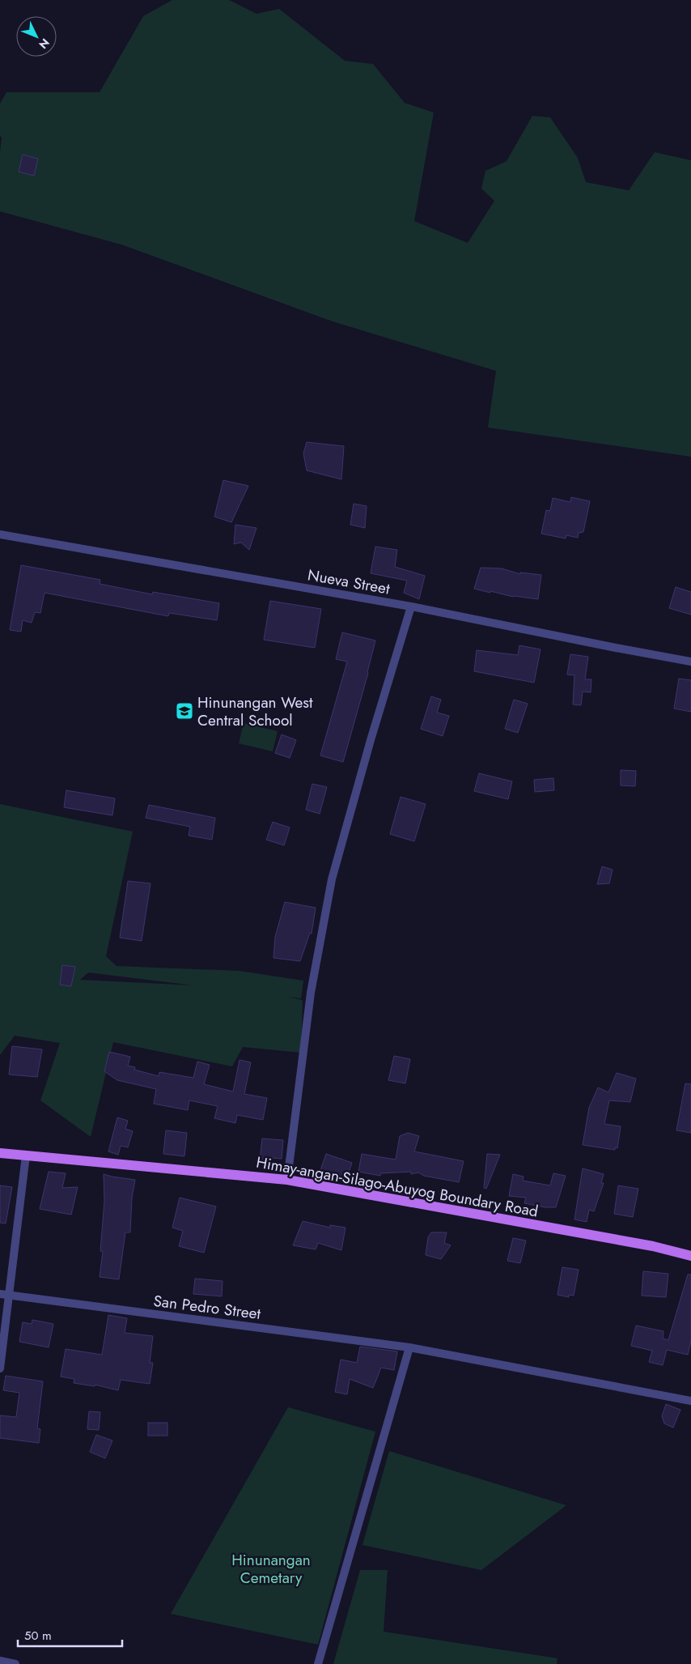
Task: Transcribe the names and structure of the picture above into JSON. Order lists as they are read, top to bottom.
{
  "streets": {
    "main road": ["Himay-angan-Silago-Abuyog Boundary Road"],
    "street": ["Nueva Street", "San Pedro Street"]
  },
  "parks": ["Hinunangan Cemetary"],
  "places": {
    "school or university": ["Hinunangan West Central School"]
  },
  "scale_bar": "50 m",
  "north": "bottom right"
}
